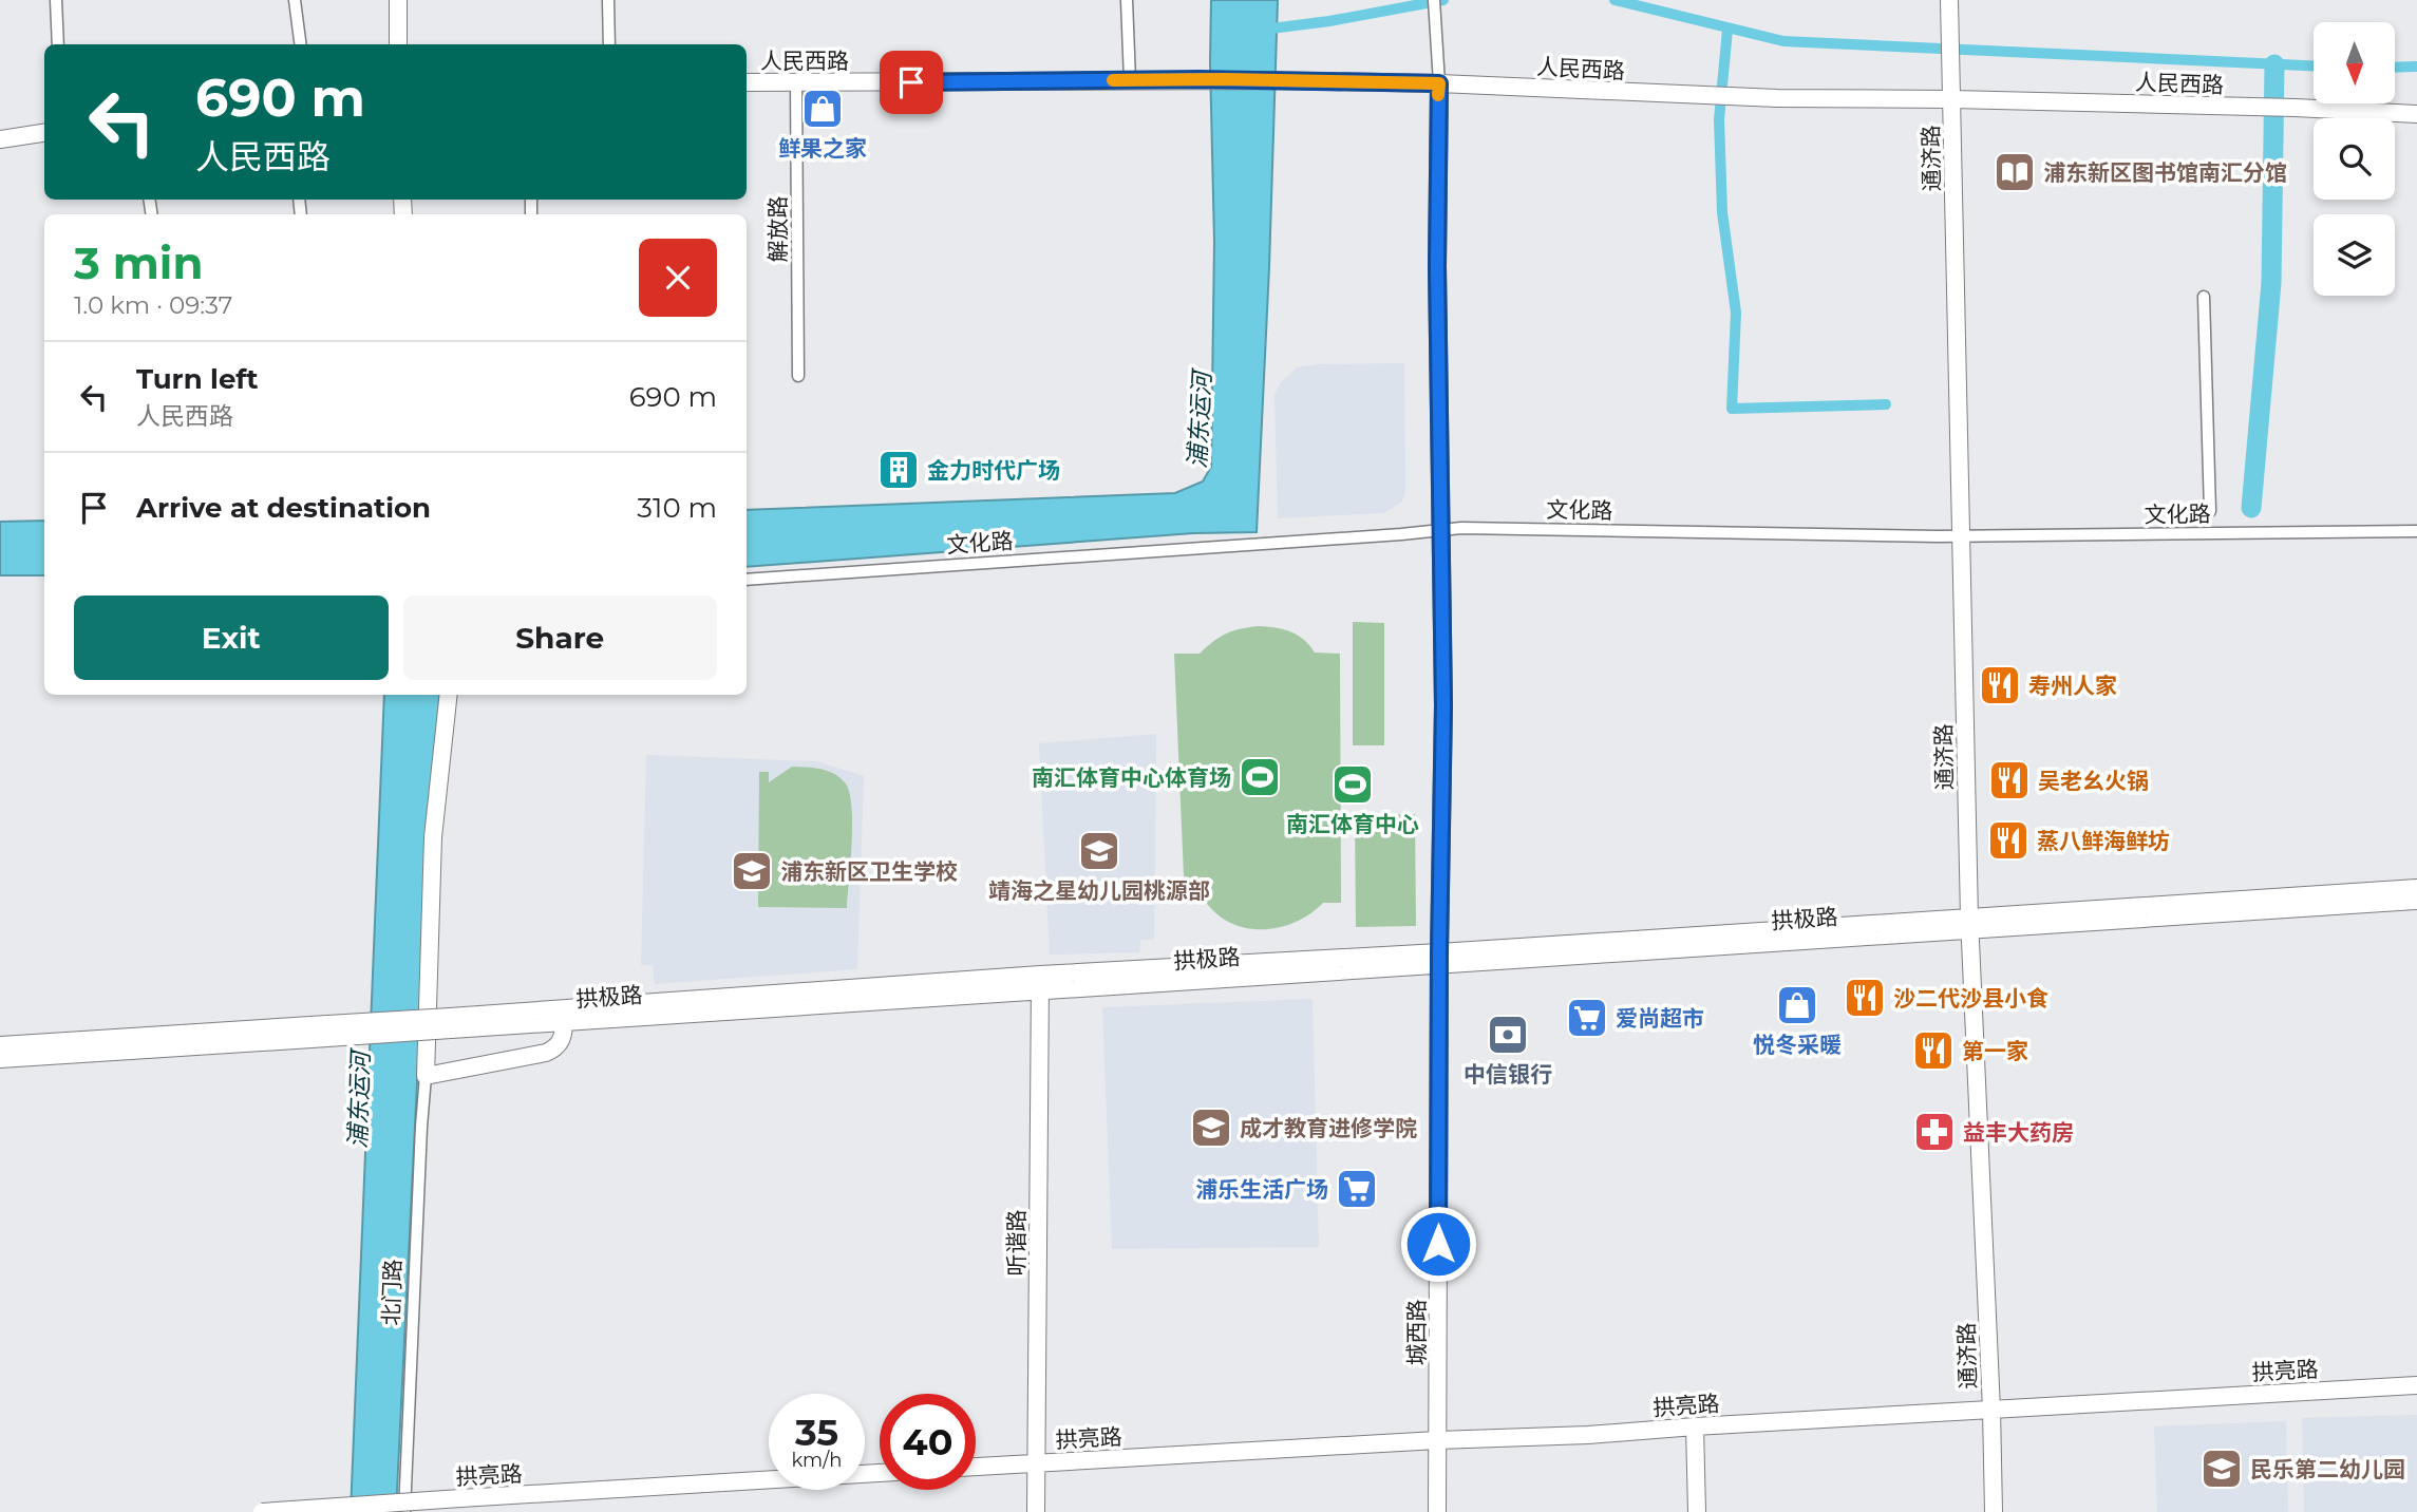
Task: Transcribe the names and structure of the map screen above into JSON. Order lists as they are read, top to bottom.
{
  "streets": {
    "street": [
      "人民西路",
      "通济路",
      "解放路",
      "文化路",
      "拱极路",
      "听谐路",
      "北门路",
      "城西路",
      "拱亮路"
    ]
  },
  "crossings": [
    ["人民西路", "通济路"],
    ["人民西路", "解放路"],
    ["人民西路", "城西路"],
    ["通济路", "文化路"],
    ["通济路", "拱极路"],
    ["通济路", "拱亮路"],
    ["文化路", "城西路"],
    ["拱极路", "听谐路"],
    ["拱极路", "城西路"],
    ["听谐路", "拱亮路"],
    ["城西路", "拱亮路"]
  ],
  "water": ["浦东运河"],
  "places": {
    "shop": ["鲜果之家", "悦冬采暖"],
    "library": ["浦东新区图书馆南汇分馆"],
    "building": ["金力时代广场"],
    "restaurant": [
      "寿州人家",
      "吴老幺火锅",
      "蒸八鲜海鲜坊",
      "沙二代沙县小食",
      "第一家"
    ],
    "sports": ["南汇体育中心体育场", "南汇体育中心"],
    "school or university": [
      "靖海之星幼儿园桃源部",
      "浦东新区卫生学校",
      "成才教育进修学院",
      "民乐第二幼儿园"
    ],
    "supermarket": ["爱尚超市", "浦乐生活广场"],
    "bank": ["中信银行"],
    "pharmacy": ["益丰大药房"]
  },
  "north": "bottom",
  "page": {
    "turn": ["690 m", "人民西路"],
    "heading": ["3 min", "1.0 km · 09:37"],
    "list": [
      {
        "name": "Turn left",
        "note": "人民西路",
        "value": "690 m"
      },
      {
        "name": "Arrive at destination",
        "value": "310 m"
      }
    ],
    "buttons": ["Exit", "Share"],
    "speed": "35 km/h",
    "limit": "40"
  }
}
